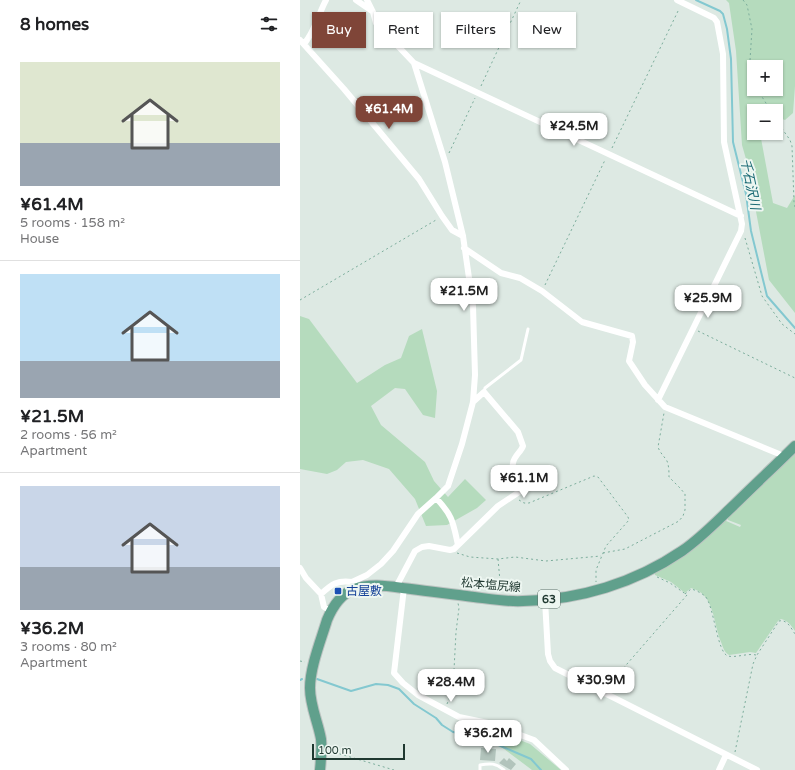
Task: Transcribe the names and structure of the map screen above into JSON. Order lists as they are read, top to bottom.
{
  "streets": {
    "main road": ["松本塩尻線", "63"]
  },
  "water": ["千石沢川"],
  "places": {
    "transit": ["古屋敷"]
  },
  "scale_bar": "100 m",
  "page": {
    "heading": "8 homes",
    "chip": [
      "Buy",
      "Rent",
      "Filters",
      "New"
    ],
    "list": [
      {
        "name": "¥61.4M",
        "note": "5 rooms · 158 m² · House"
      },
      {
        "name": "¥21.5M",
        "note": "2 rooms · 56 m² · Apartment"
      },
      {
        "name": "¥36.2M",
        "note": "3 rooms · 80 m² · Apartment"
      }
    ],
    "map_buttons": ["+", "−"],
    "price": [
      "¥61.4M",
      "¥24.5M",
      "¥21.5M",
      "¥25.9M",
      "¥61.1M",
      "¥30.9M",
      "¥28.4M",
      "¥36.2M"
    ],
    "scale": "100 m"
  }
}
